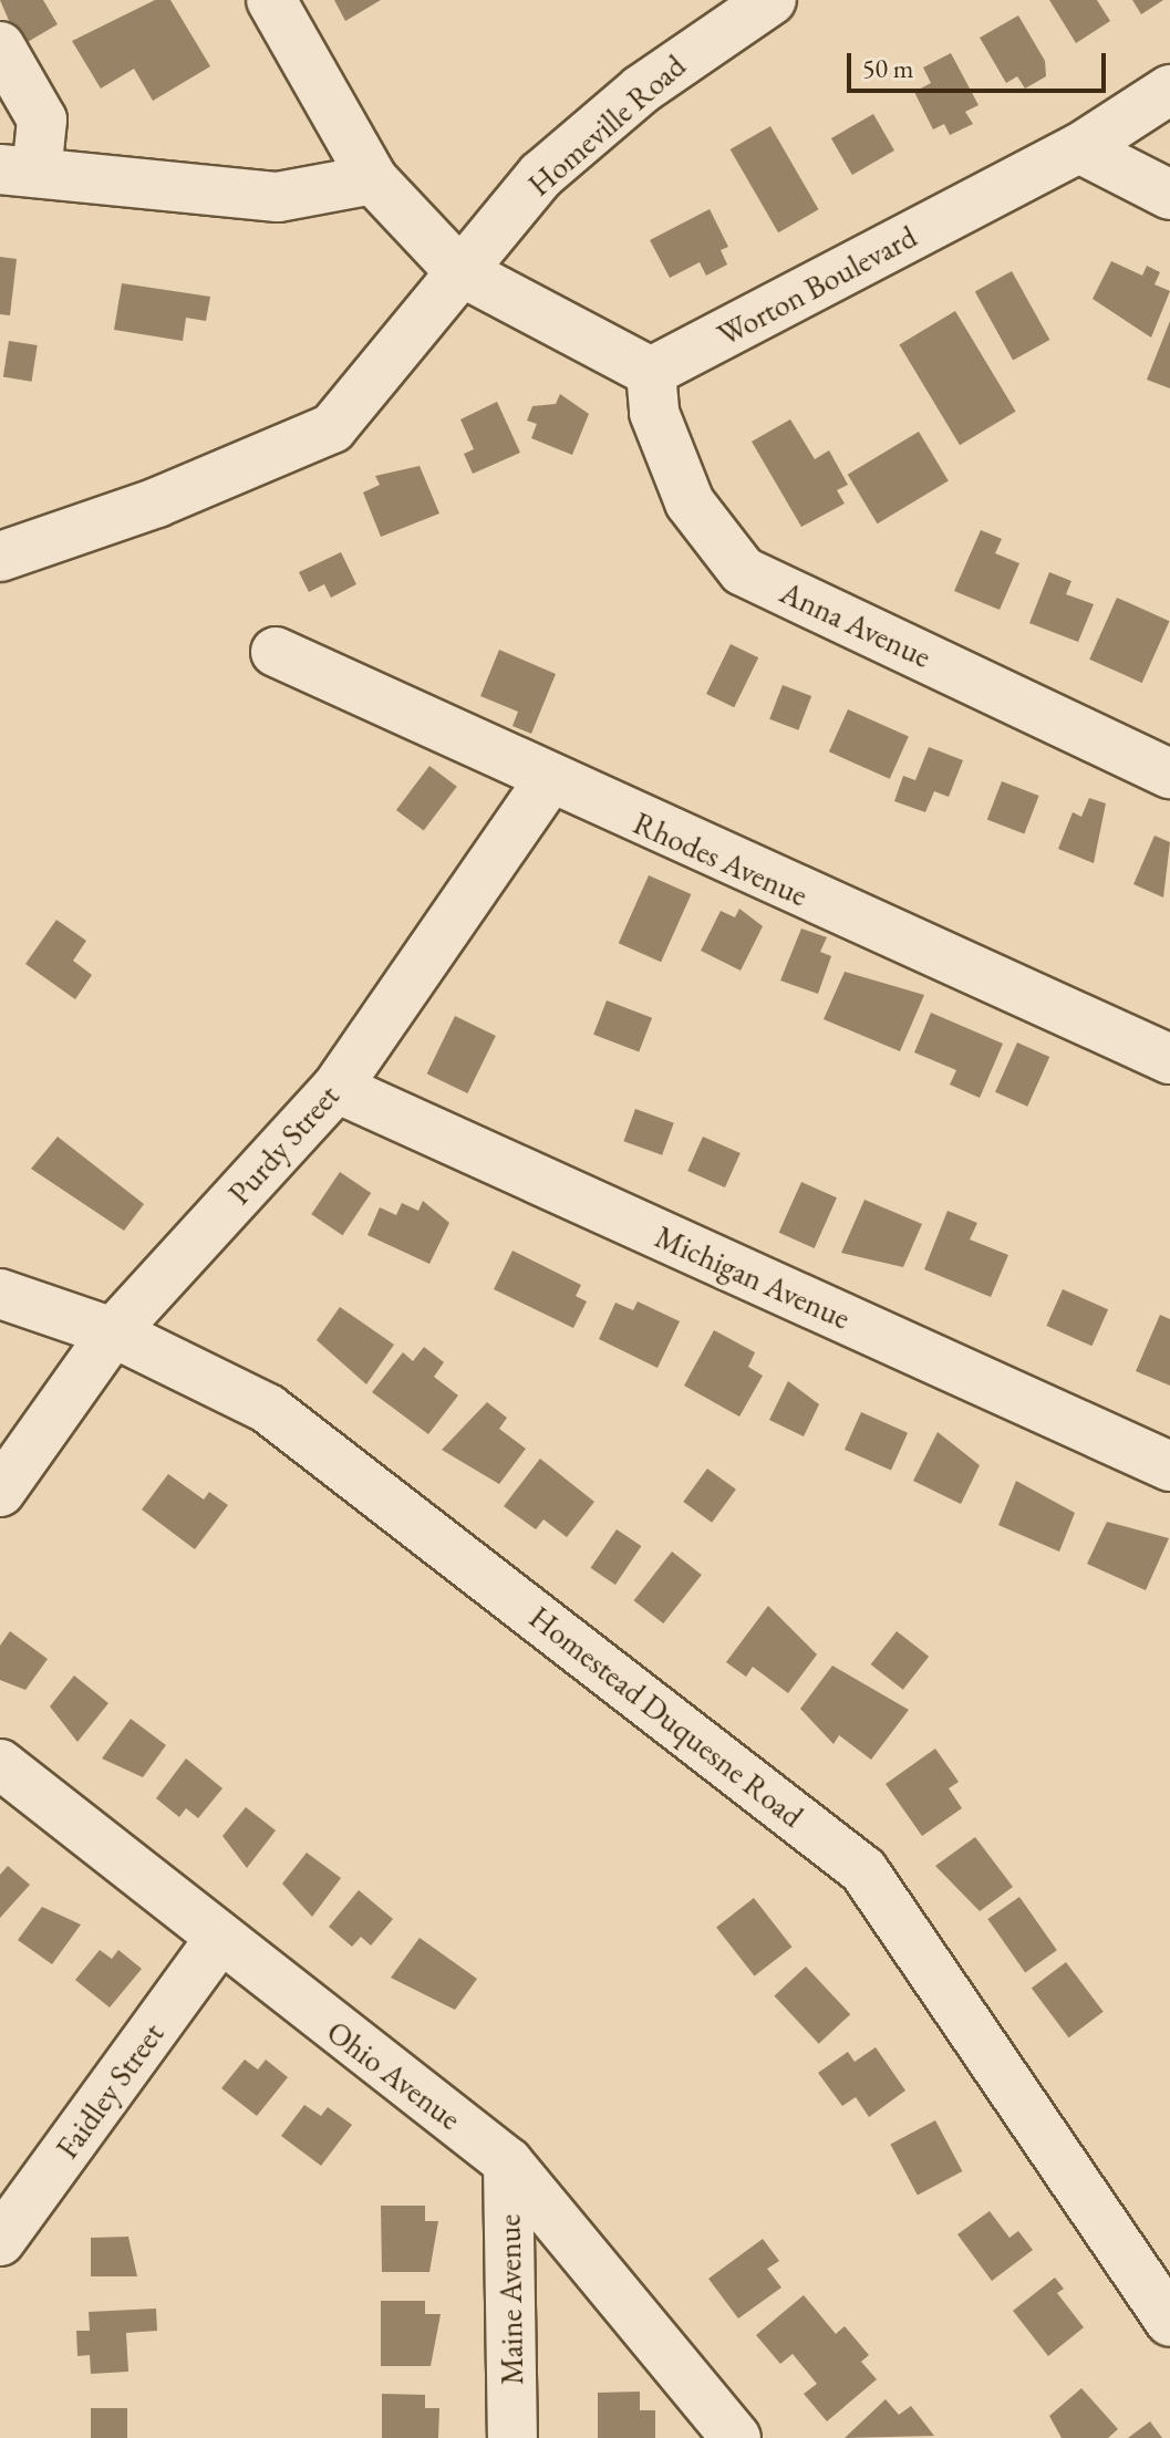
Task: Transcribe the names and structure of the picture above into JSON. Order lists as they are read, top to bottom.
{
  "streets": {
    "street": [
      "Homeville Road",
      "Worton Boulevard",
      "Anna Avenue",
      "Rhodes Avenue",
      "Purdy Street",
      "Michigan Avenue",
      "Homestead Duquesne Road",
      "Ohio Avenue",
      "Faidley Street",
      "Maine Avenue"
    ]
  },
  "crossings": [
    ["Worton Boulevard", "Anna Avenue"],
    ["Rhodes Avenue", "Purdy Street"],
    ["Purdy Street", "Michigan Avenue"],
    ["Purdy Street", "Homestead Duquesne Road"],
    ["Ohio Avenue", "Faidley Street"],
    ["Ohio Avenue", "Maine Avenue"]
  ],
  "scale_bar": "50 m"
}
